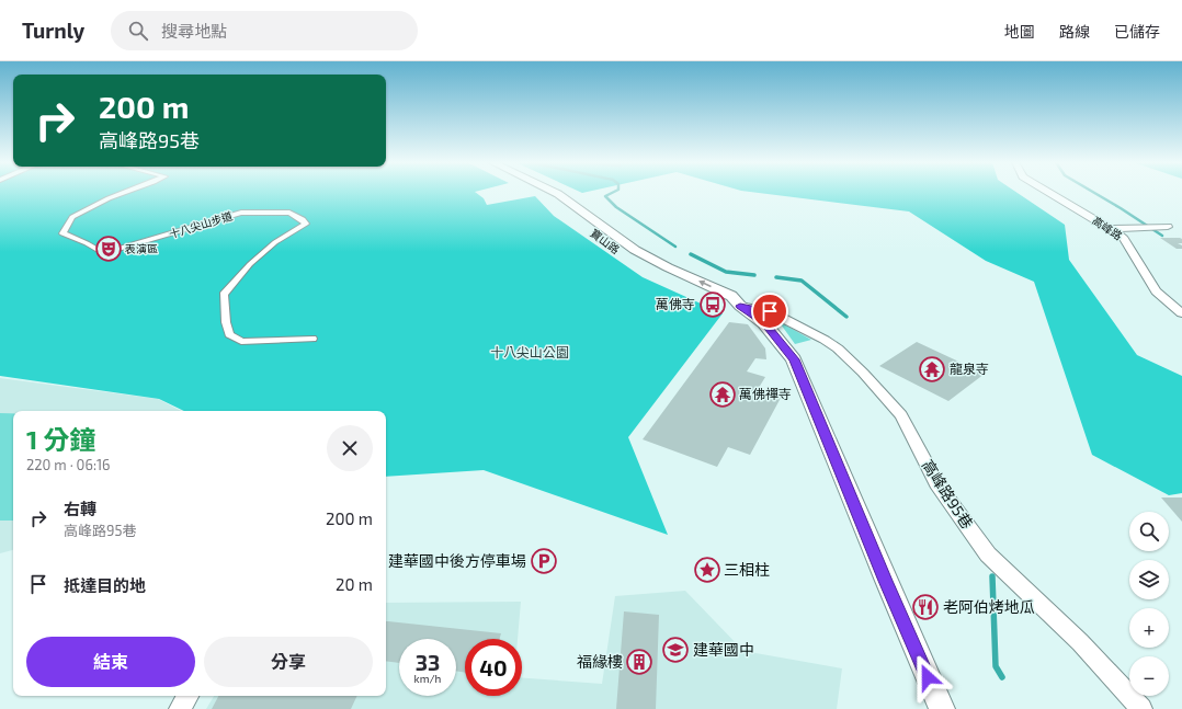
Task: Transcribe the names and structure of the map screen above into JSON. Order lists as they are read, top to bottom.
{
  "streets": {
    "street": [
      "十八尖山步道",
      "高峰路",
      "寶山路",
      "高峰路95巷"
    ]
  },
  "crossings": [
    ["寶山路", "高峰路95巷"]
  ],
  "parks": ["十八尖山公園"],
  "places": {
    "theatre": ["表演區"],
    "bus stop": ["萬佛寺"],
    "temple": ["龍泉寺", "萬佛禪寺"],
    "parking": ["建華國中後方停車場"],
    "place": ["三相柱"],
    "restaurant": ["老阿伯烤地瓜"],
    "school or university": ["建華國中"],
    "building": ["福緣樓"]
  },
  "page": {
    "header": "Turnly",
    "search": "搜尋地點",
    "nav": ["地圖", "路線", "已儲存"],
    "turn": ["200 m", "高峰路95巷"],
    "heading": ["1 分鐘", "220 m · 06:16"],
    "list": [
      {
        "name": "右轉",
        "note": "高峰路95巷",
        "value": "200 m"
      },
      {
        "name": "抵達目的地",
        "value": "20 m"
      }
    ],
    "map_buttons": ["+", "−"],
    "buttons": ["結束", "分享"],
    "speed": "33 km/h",
    "limit": "40"
  }
}
